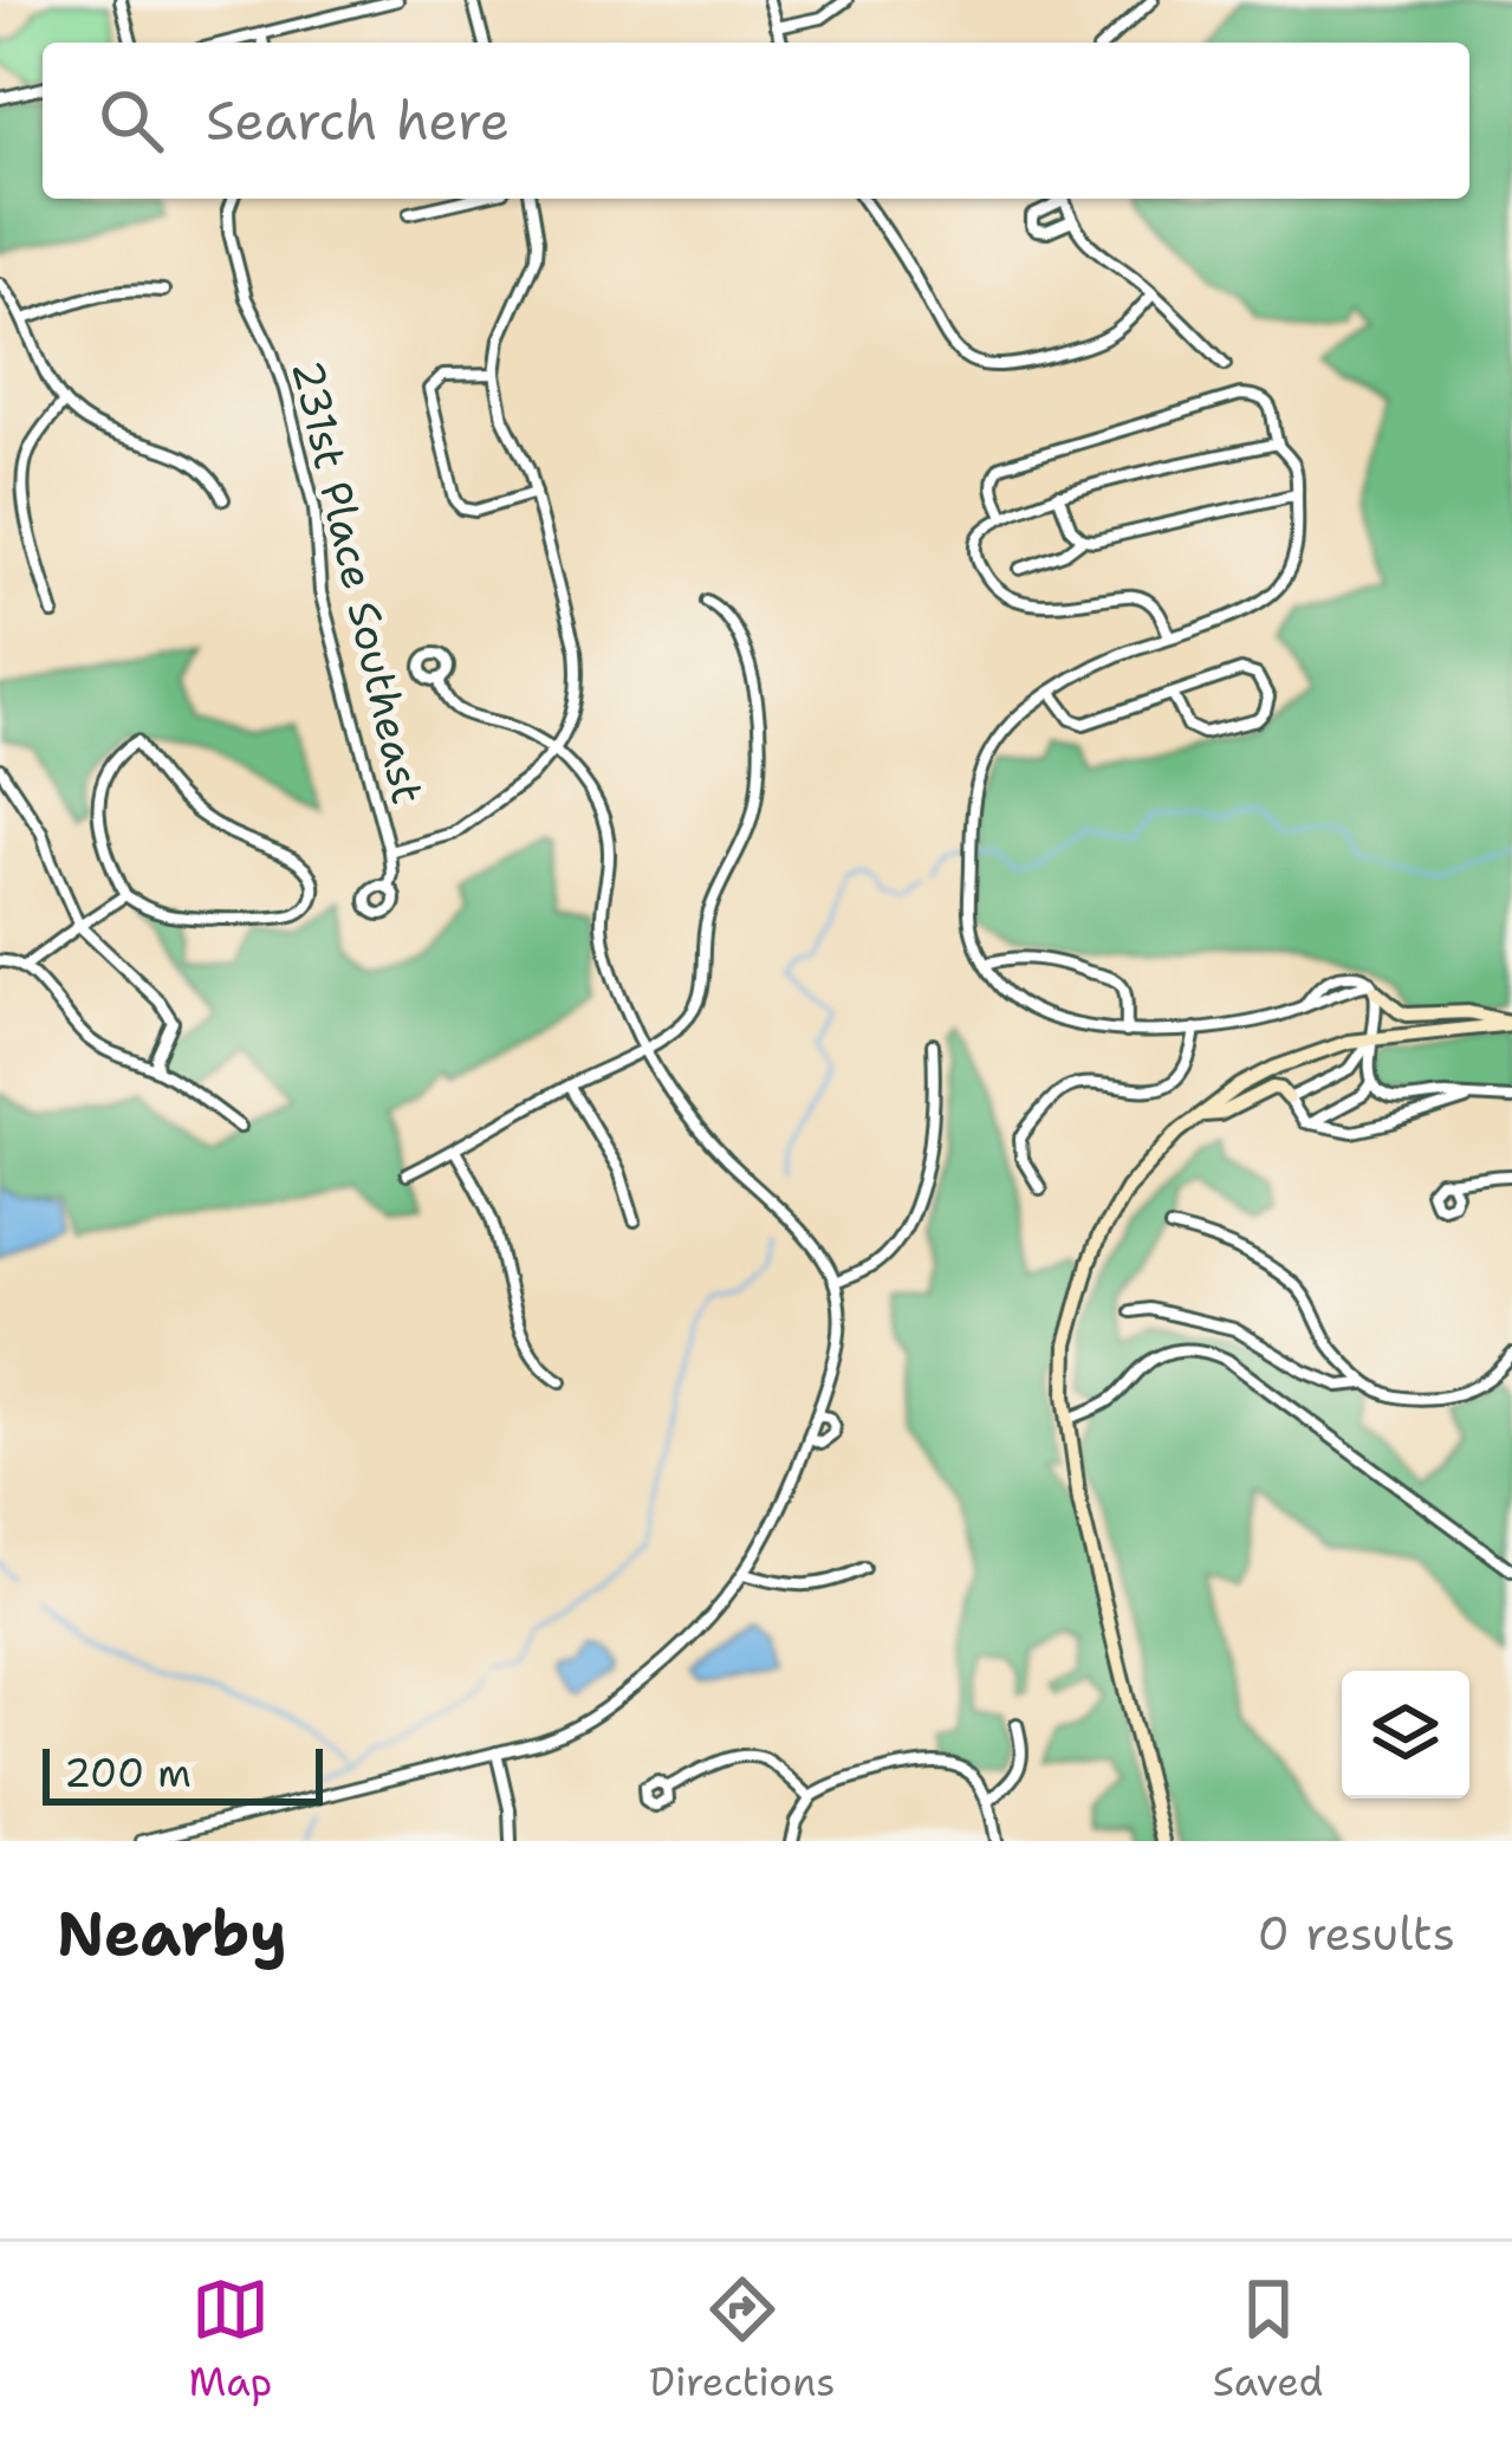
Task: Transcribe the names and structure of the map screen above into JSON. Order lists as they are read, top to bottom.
{
  "streets": {
    "street": ["231st Place Southeast"]
  },
  "scale_bar": "200 m",
  "page": {
    "search": "Search here",
    "scale": "200 m",
    "heading": ["Nearby", "0 results"],
    "nav": ["Map", "Directions", "Saved"]
  }
}
